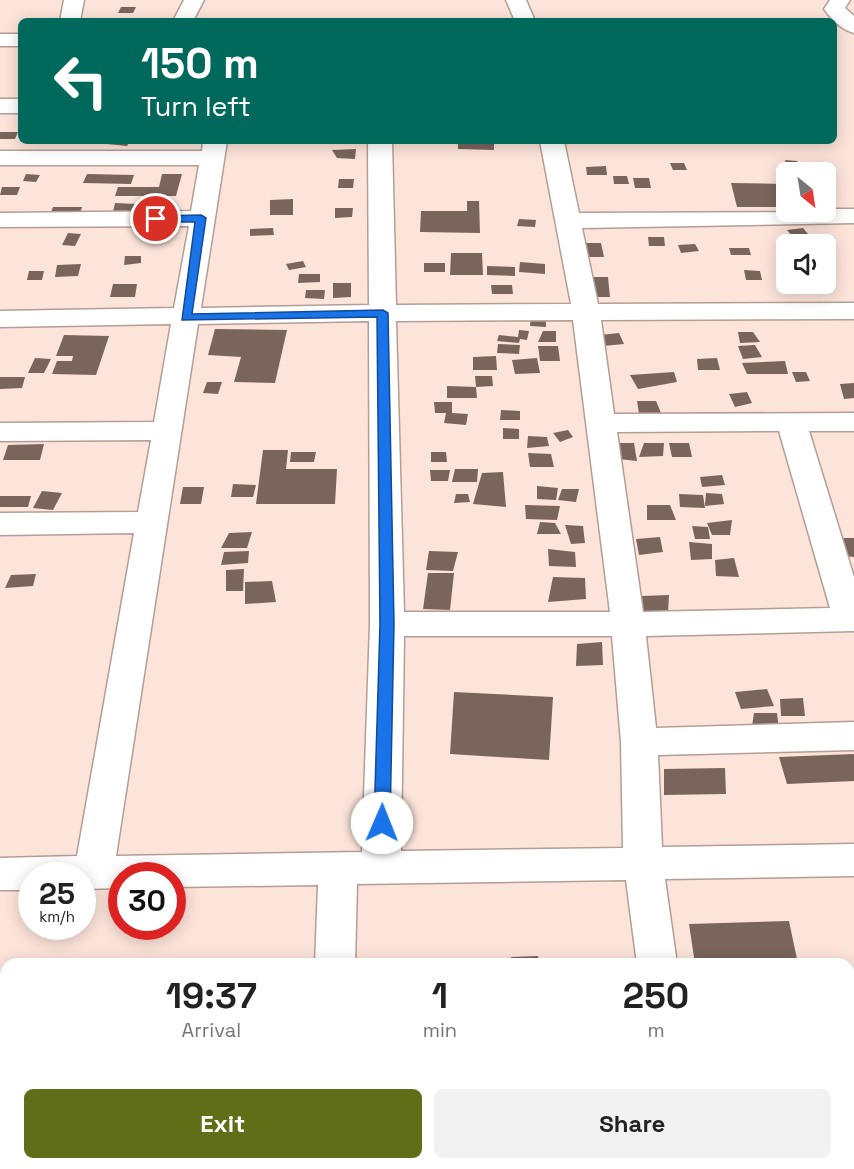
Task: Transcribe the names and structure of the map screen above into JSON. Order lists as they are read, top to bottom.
{
  "north": "bottom right",
  "page": {
    "turn": ["150 m", "Turn left"],
    "speed": "25 km/h",
    "limit": "30",
    "eta": [
      "19:37",
      "Arrival",
      "1",
      "min",
      "250",
      "m"
    ],
    "buttons": ["Exit", "Share"]
  }
}
